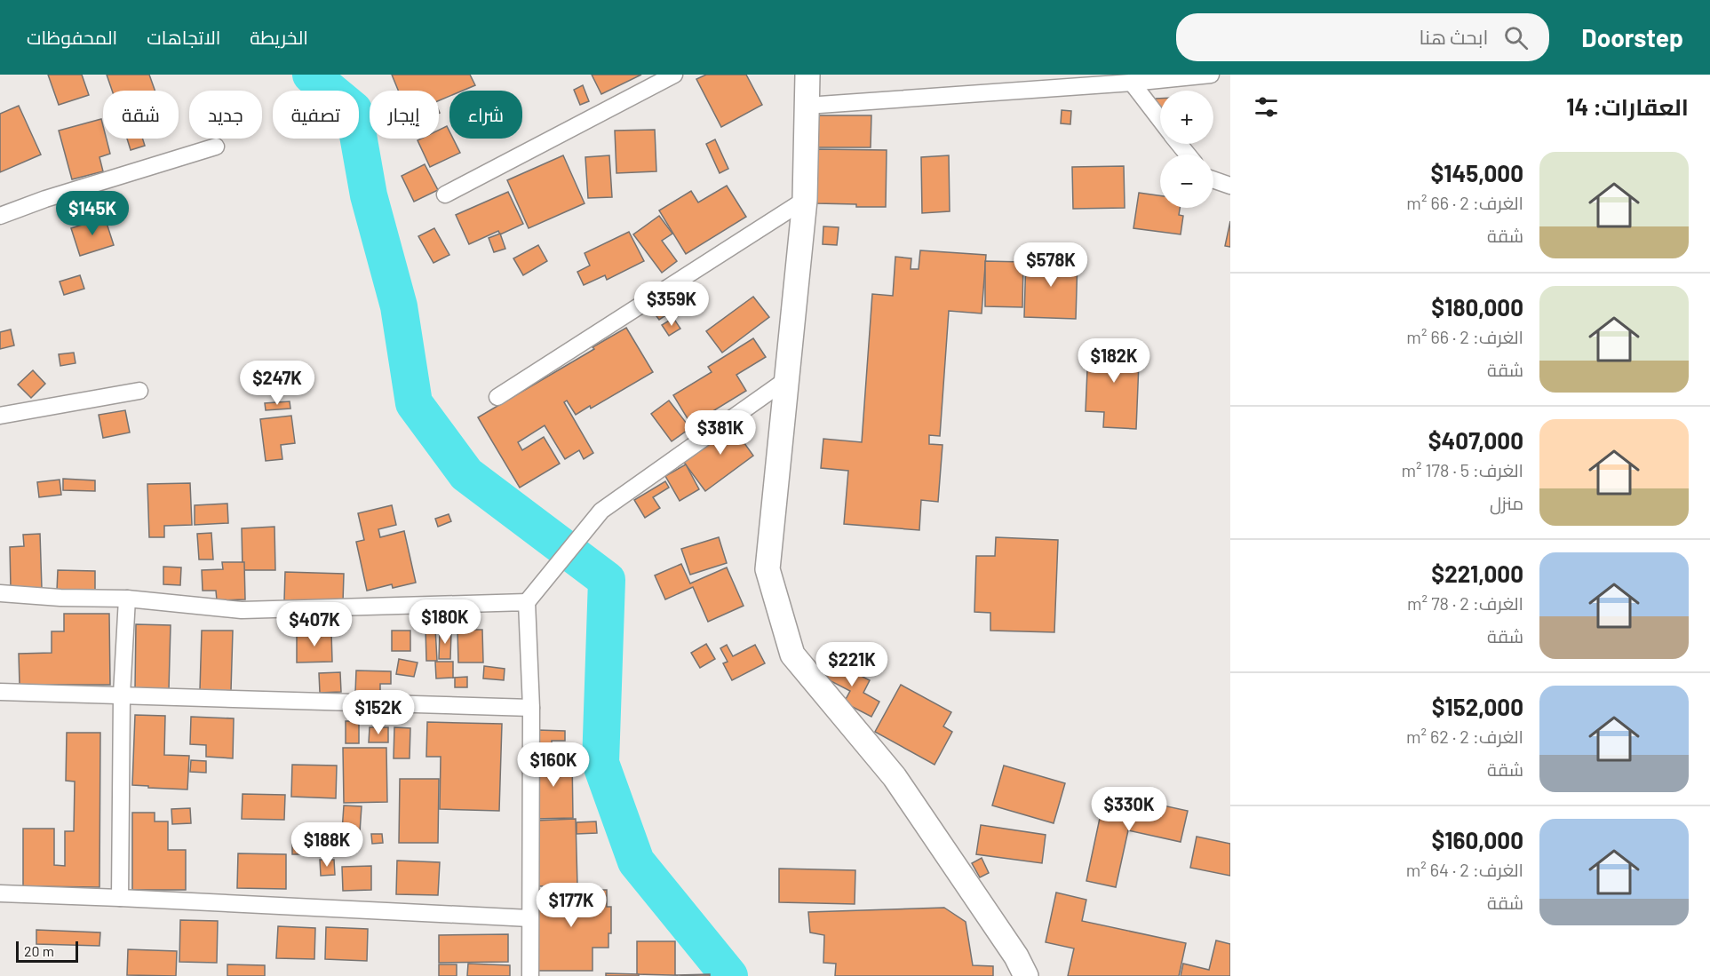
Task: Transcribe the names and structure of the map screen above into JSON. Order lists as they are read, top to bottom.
{
  "scale_bar": "20 m",
  "page": {
    "header": "Doorstep",
    "search": "ابحث هنا",
    "nav": ["الخريطة", "الاتجاهات", "المحفوظات"],
    "heading": "العقارات: 14",
    "map_buttons": ["+", "−"],
    "chip": [
      "شراء",
      "إيجار",
      "تصفية",
      "جديد",
      "شقة"
    ],
    "list": [
      {
        "name": "$145,000",
        "note": "الغرف: 2 · 66 m² · شقة"
      },
      {
        "name": "$180,000",
        "note": "الغرف: 2 · 66 m² · شقة"
      },
      {
        "name": "$407,000",
        "note": "الغرف: 5 · 178 m² · منزل"
      },
      {
        "name": "$221,000",
        "note": "الغرف: 2 · 78 m² · شقة"
      },
      {
        "name": "$152,000",
        "note": "الغرف: 2 · 62 m² · شقة"
      },
      {
        "name": "$160,000",
        "note": "الغرف: 2 · 64 m² · شقة"
      }
    ],
    "price": [
      "$145K",
      "$578K",
      "$359K",
      "$182K",
      "$247K",
      "$381K",
      "$180K",
      "$407K",
      "$221K",
      "$152K",
      "$160K",
      "$330K",
      "$188K",
      "$177K"
    ],
    "scale": "20 m"
  }
}
